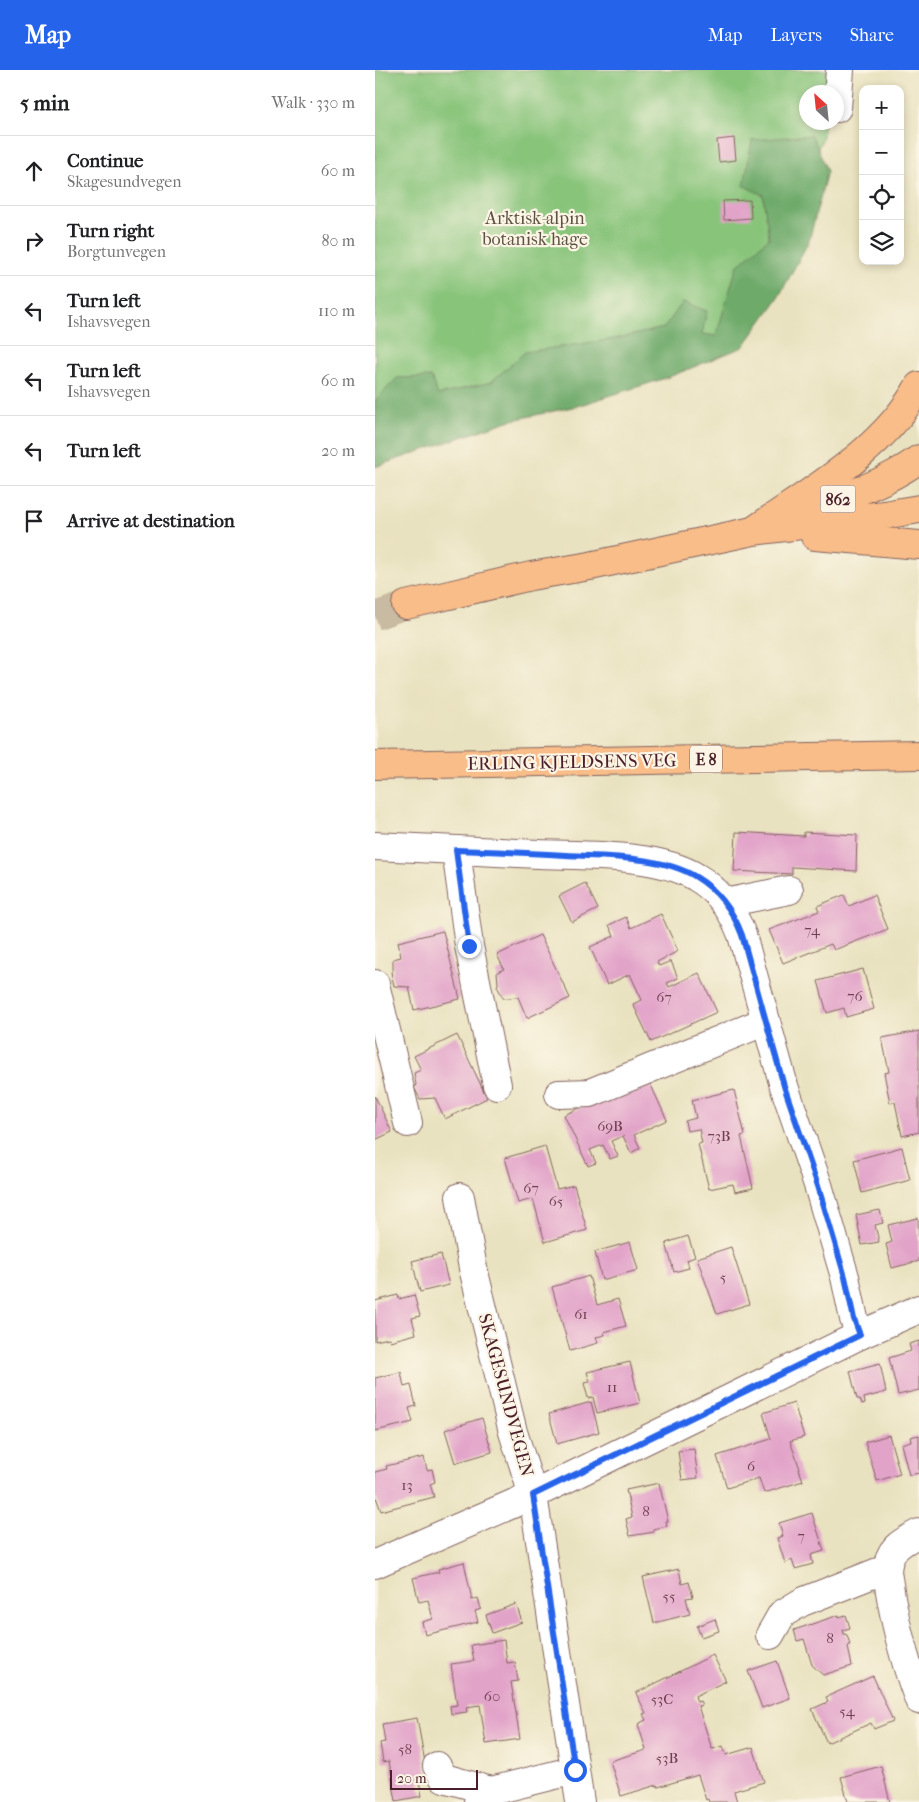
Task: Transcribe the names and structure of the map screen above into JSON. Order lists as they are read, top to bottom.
{
  "streets": {
    "main road": ["862", "E 8", "ERLING KJELDSENS VEG"],
    "street": ["SKAGESUNDVEGEN"]
  },
  "parks": ["Arktisk-alpin botanisk hage"],
  "house_numbers": [
    "74",
    "76",
    "67",
    "69B",
    "73B",
    "67",
    "65",
    "5",
    "61",
    "11",
    "6",
    "13",
    "8",
    "7",
    "55",
    "8",
    "60",
    "53C",
    "54",
    "58",
    "53B"
  ],
  "scale_bar": "20 m",
  "north": "top left",
  "page": {
    "header": "Map",
    "nav": ["Map", "Layers", "Share"],
    "heading": ["5 min", "Walk · 330 m"],
    "map_buttons": ["+", "−"],
    "list": [
      ["Continue", "Skagesundvegen", "60 m"],
      ["Turn right", "Borgtunvegen", "80 m"],
      ["Turn left", "Ishavsvegen", "110 m"],
      ["Turn left", "Ishavsvegen", "60 m"],
      ["Turn left", "20 m"],
      "Arrive at destination"
    ],
    "scale": "20 m"
  }
}
